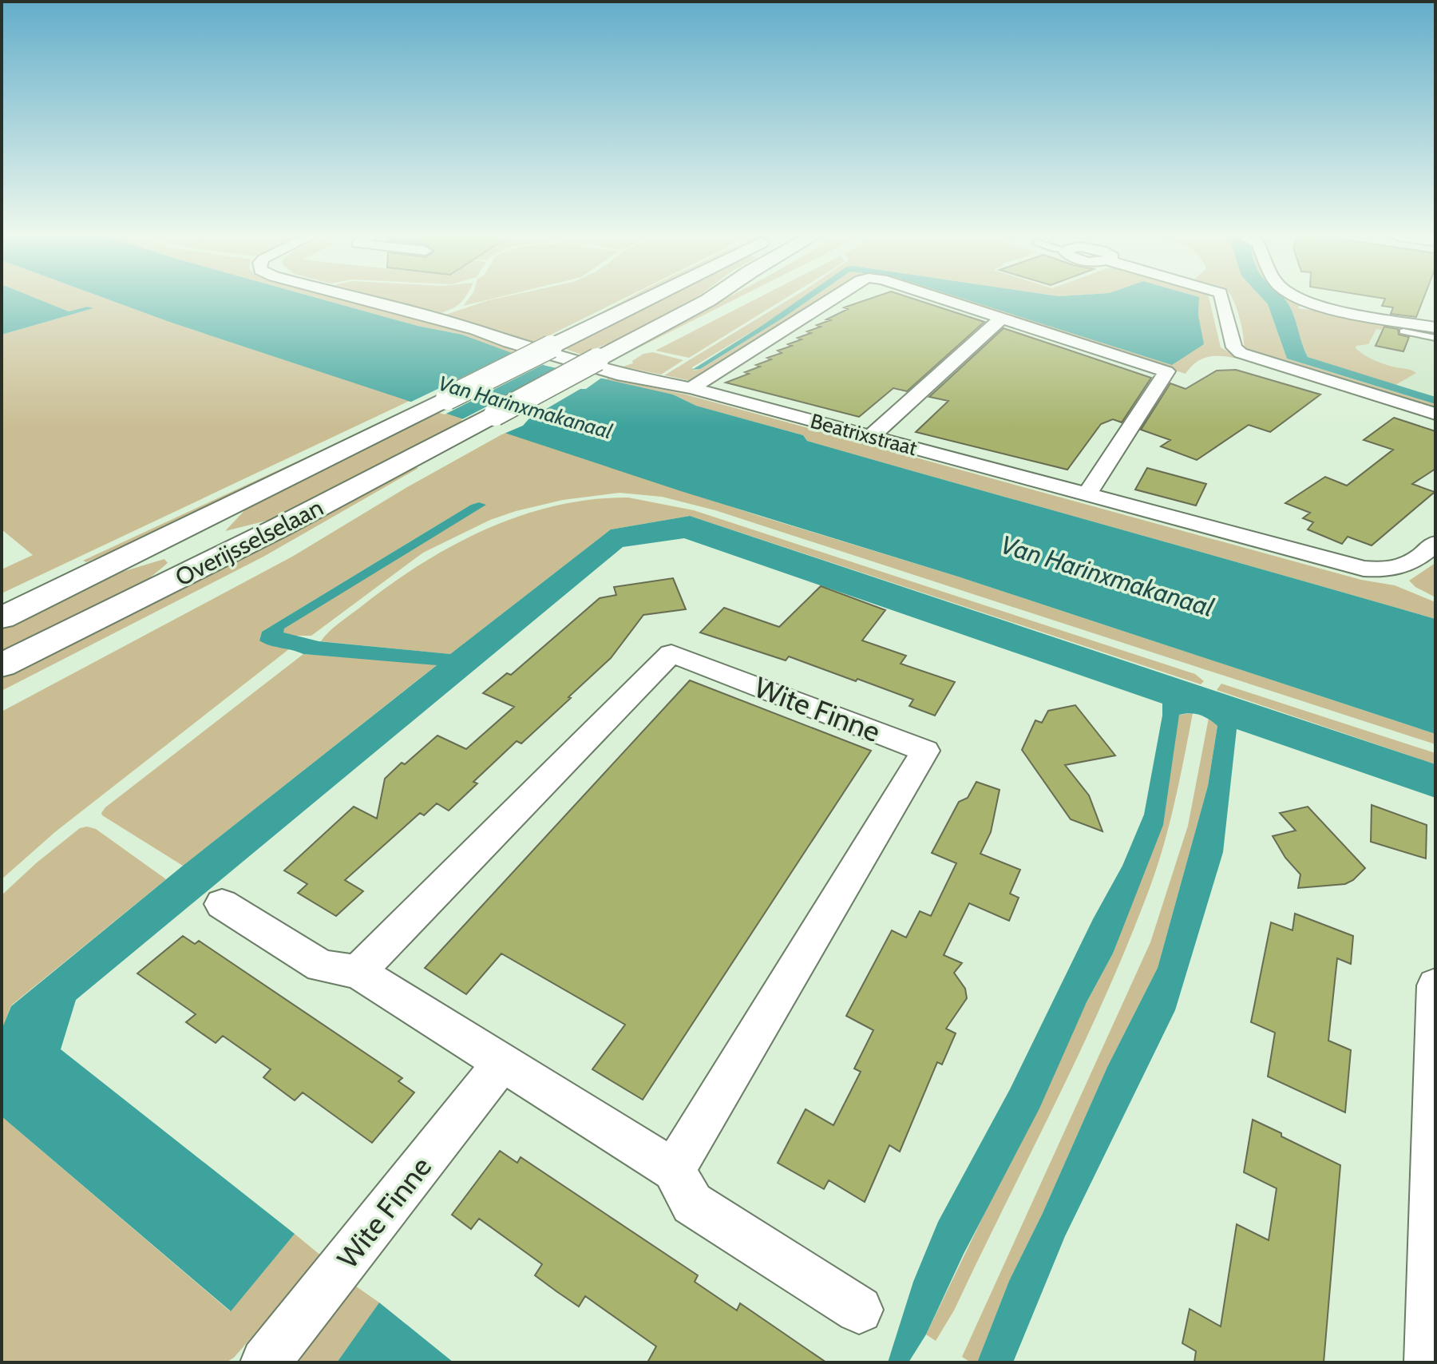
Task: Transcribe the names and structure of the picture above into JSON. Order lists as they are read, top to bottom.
{
  "streets": {
    "main road": ["Overijsselselaan"],
    "street": ["Beatrixstraat", "Wite Finne"]
  },
  "water": ["Van Harinxmakanaal"]
}
